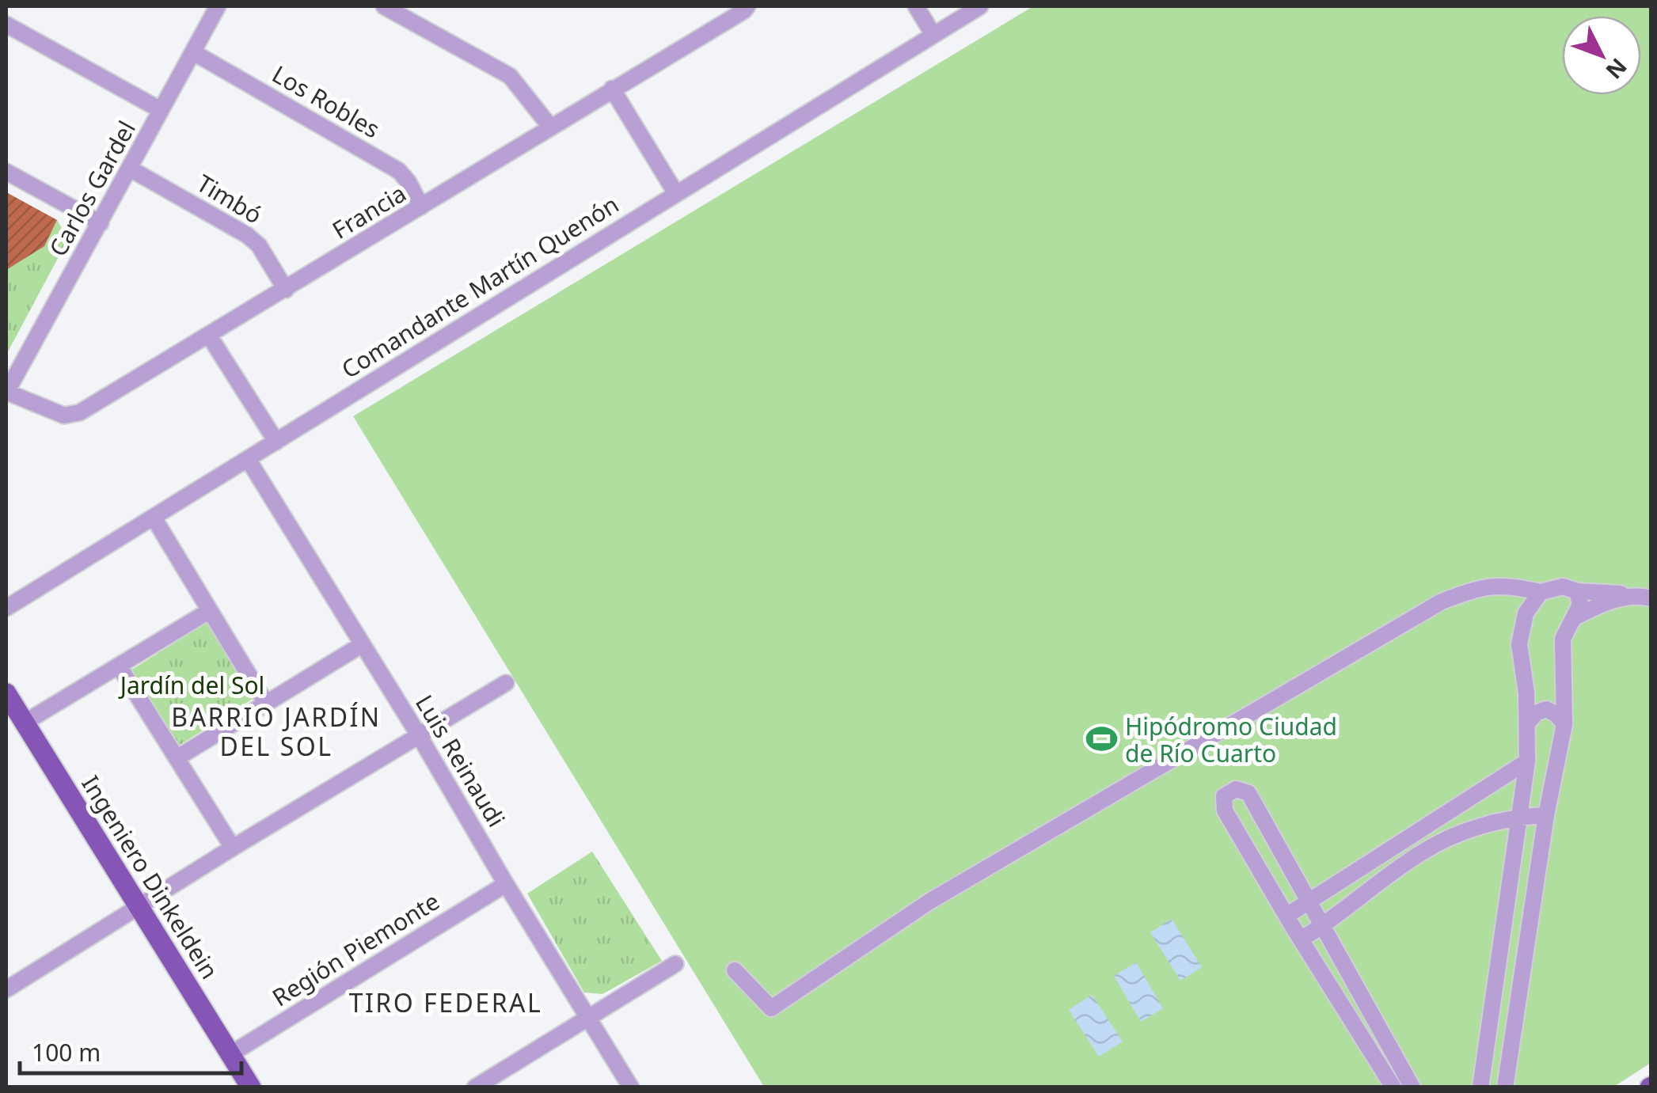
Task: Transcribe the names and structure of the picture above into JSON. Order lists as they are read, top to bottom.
{
  "streets": {
    "main road": ["Ingeniero Dinkeldein"],
    "street": [
      "Los Robles",
      "Carlos Gardel",
      "Timbó",
      "Francia",
      "Comandante Martín Quenón",
      "Luis Reinaudi",
      "Región Piemonte"
    ]
  },
  "crossings": [
    ["Los Robles", "Carlos Gardel"],
    ["Los Robles", "Francia"],
    ["Carlos Gardel", "Timbó"],
    ["Carlos Gardel", "Francia"],
    ["Timbó", "Francia"],
    ["Comandante Martín Quenón", "Luis Reinaudi"],
    ["Luis Reinaudi", "Región Piemonte"],
    ["Ingeniero Dinkeldein", "Región Piemonte"]
  ],
  "districts": ["BARRIO JARDÍN DEL SOL", "TIRO FEDERAL"],
  "parks": ["Jardín del Sol"],
  "places": {
    "sports": ["Hipódromo Ciudad de Río Cuarto"]
  },
  "scale_bar": "100 m",
  "north": "bottom right"
}
